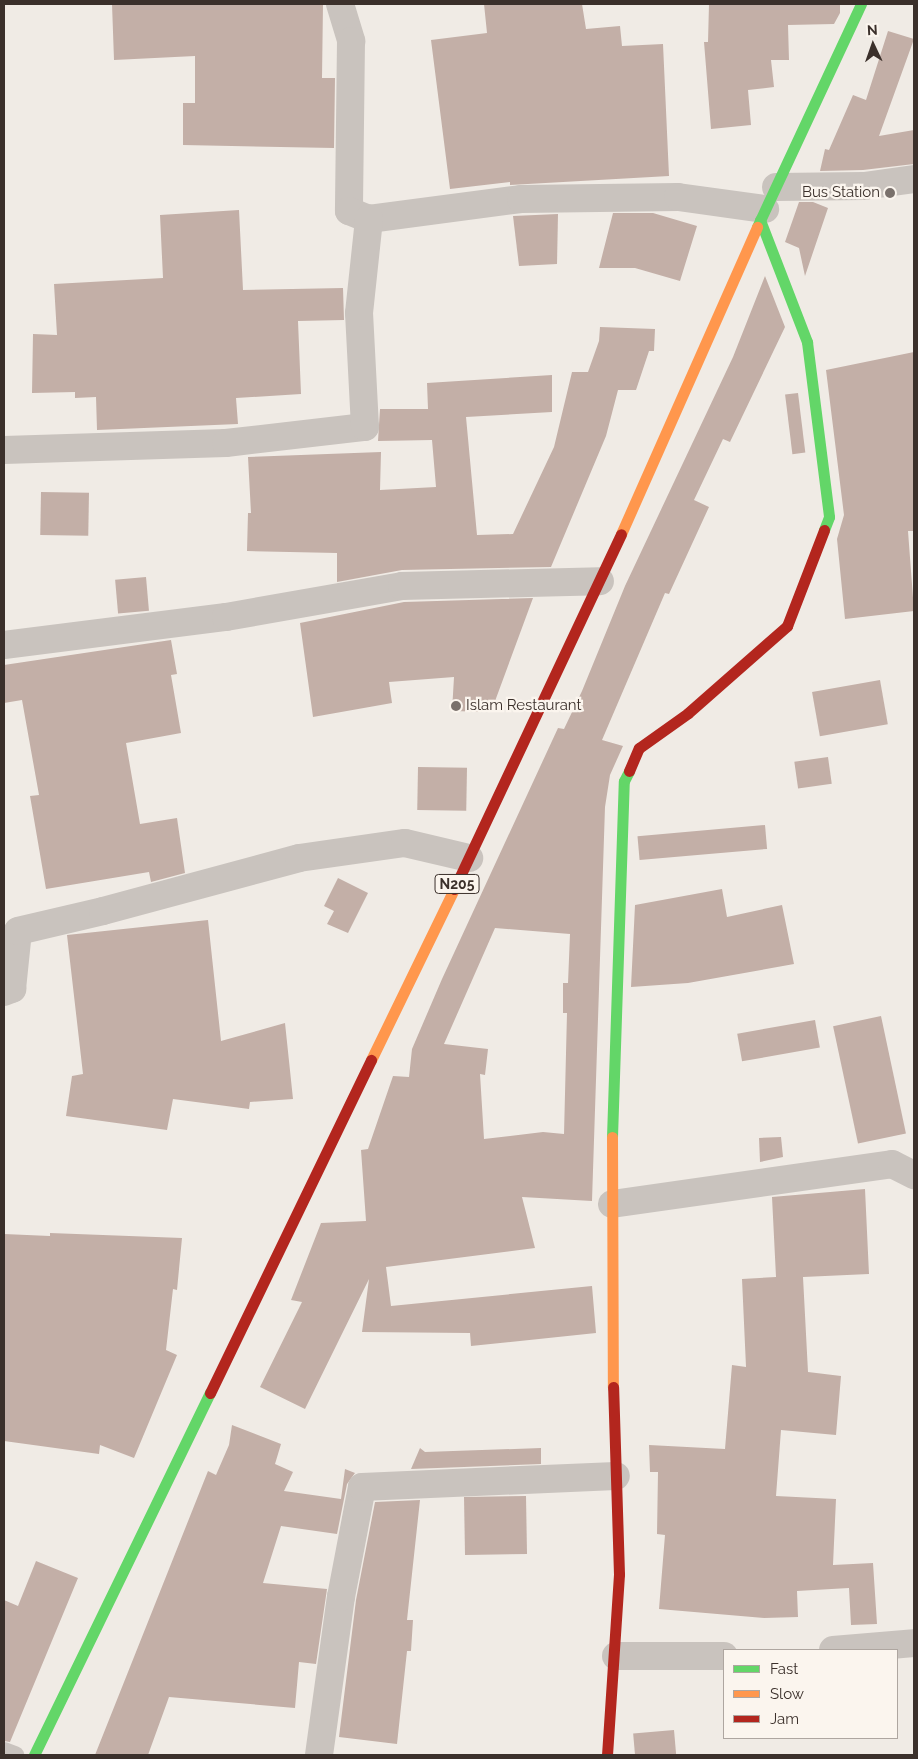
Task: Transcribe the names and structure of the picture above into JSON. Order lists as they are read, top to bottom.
{
  "streets": {
    "main road": ["N205"]
  },
  "places": ["Bus Station", "Islam Restaurant"],
  "legend": ["Fast", "Slow", "Jam"],
  "north": "top"
}
